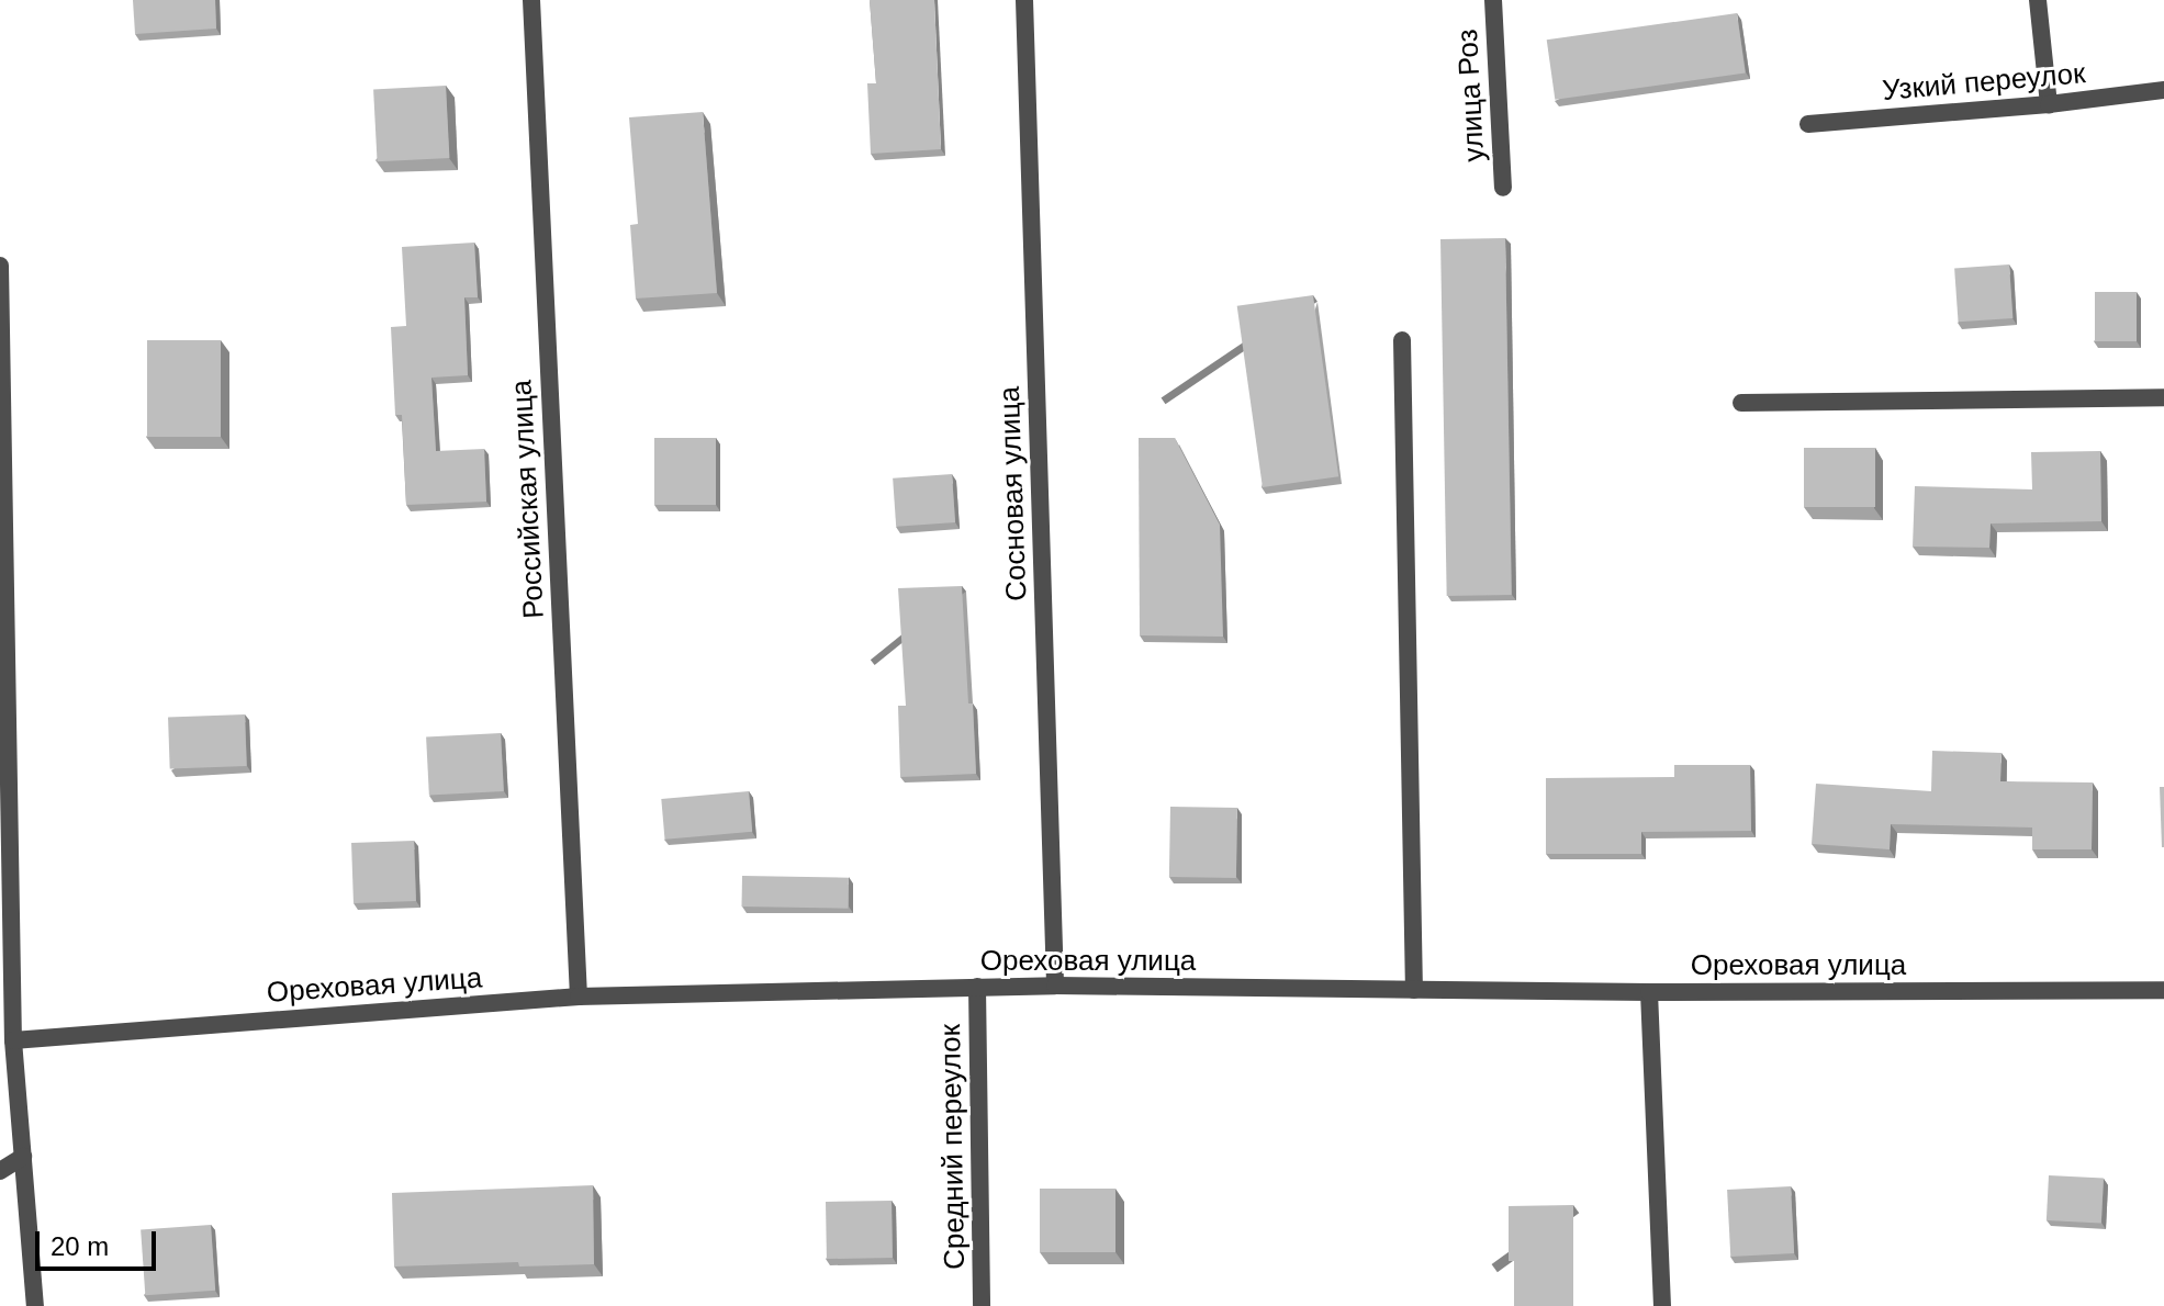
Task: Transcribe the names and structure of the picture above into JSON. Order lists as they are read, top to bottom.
{
  "streets": {
    "street": [
      "Узкий переулок",
      "улица Роз",
      "Сосновая улица",
      "Российская улица",
      "Ореховая улица",
      "Средний переулок"
    ]
  },
  "crossings": [
    ["Сосновая улица", "Ореховая улица"],
    ["Российская улица", "Ореховая улица"],
    ["Ореховая улица", "Средний переулок"]
  ],
  "scale_bar": "20 m"
}
